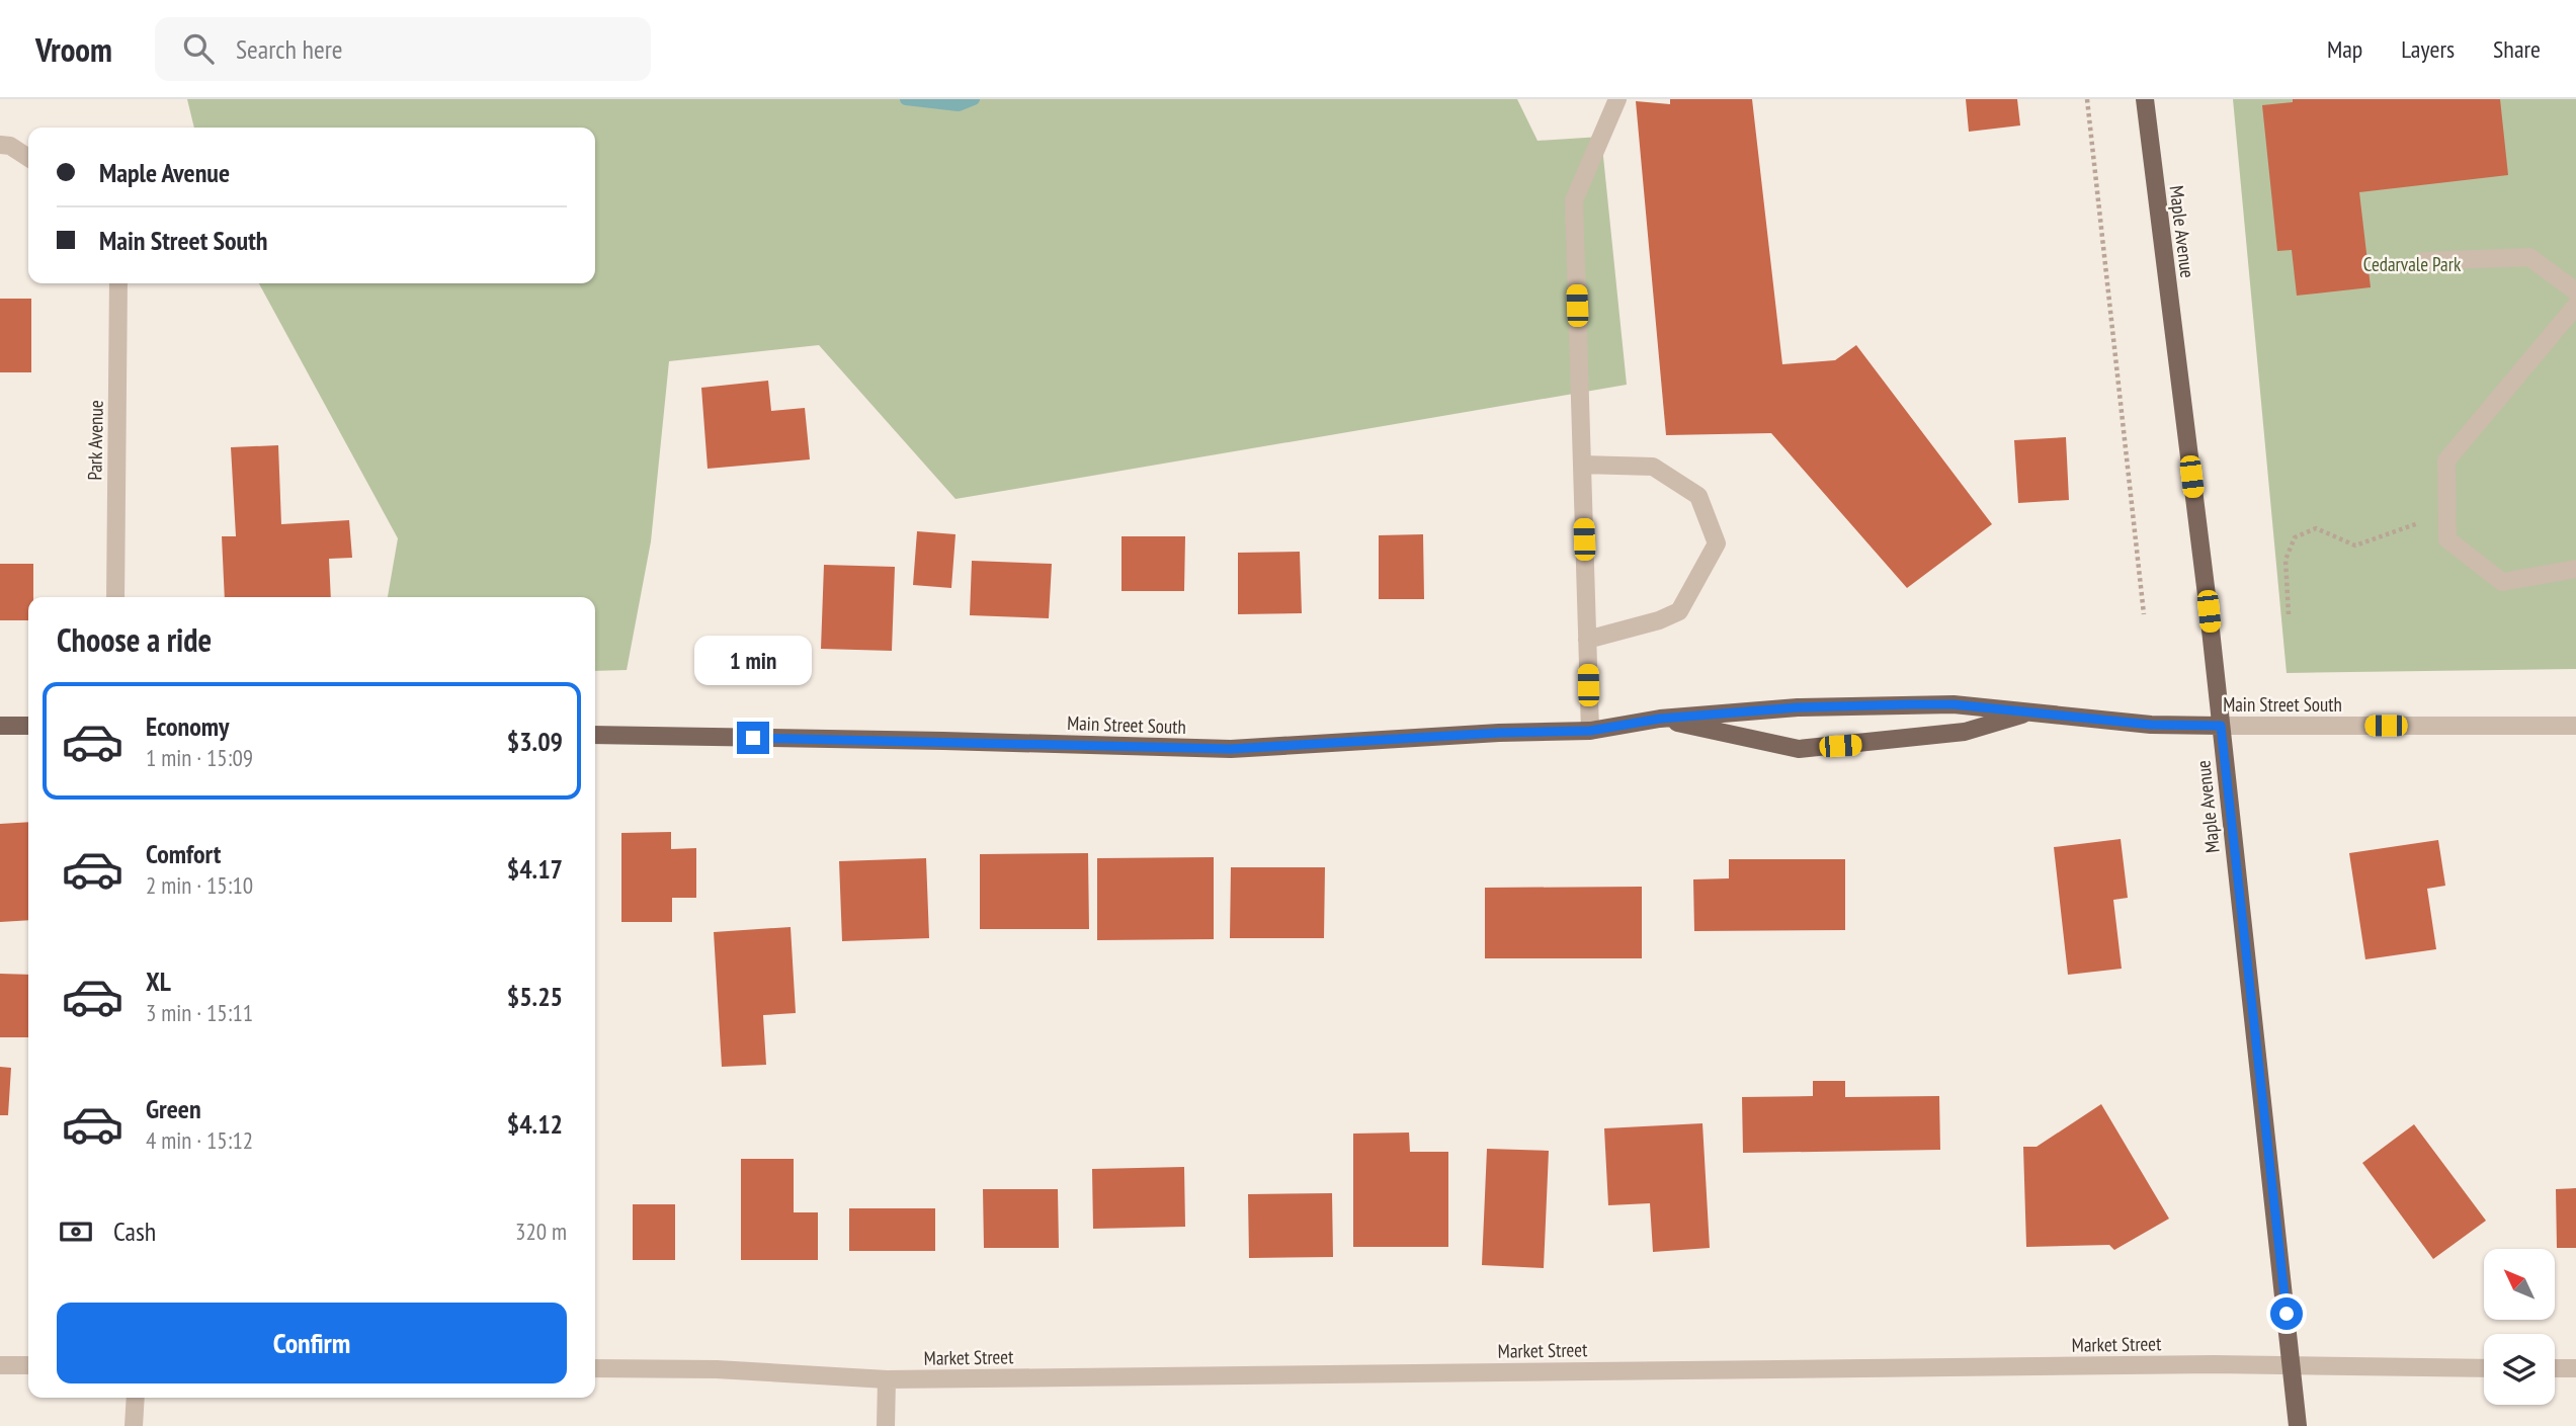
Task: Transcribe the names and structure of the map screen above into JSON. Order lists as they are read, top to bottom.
{
  "streets": {
    "main road": ["Maple Avenue", "Main Street South"],
    "street": ["Park Avenue", "Market Street"]
  },
  "crossings": [
    ["Maple Avenue", "Main Street South"],
    ["Maple Avenue", "Market Street"]
  ],
  "parks": ["Cedarvale Park"],
  "north": "top left",
  "page": {
    "header": "Vroom",
    "search": "Search here",
    "nav": ["Map", "Layers", "Share"],
    "banner": ["Maple Avenue", "Main Street South"],
    "heading": "Choose a ride",
    "bubble": "1 min",
    "list": [
      {
        "name": "Economy",
        "note": "1 min · 15:09",
        "value": "$3.09"
      },
      {
        "name": "Comfort",
        "note": "2 min · 15:10",
        "value": "$4.17"
      },
      {
        "name": "XL",
        "note": "3 min · 15:11",
        "value": "$5.25"
      },
      {
        "name": "Green",
        "note": "4 min · 15:12",
        "value": "$4.12"
      }
    ],
    "pay": ["Cash", "320 m"],
    "buttons": "Confirm"
  }
}
